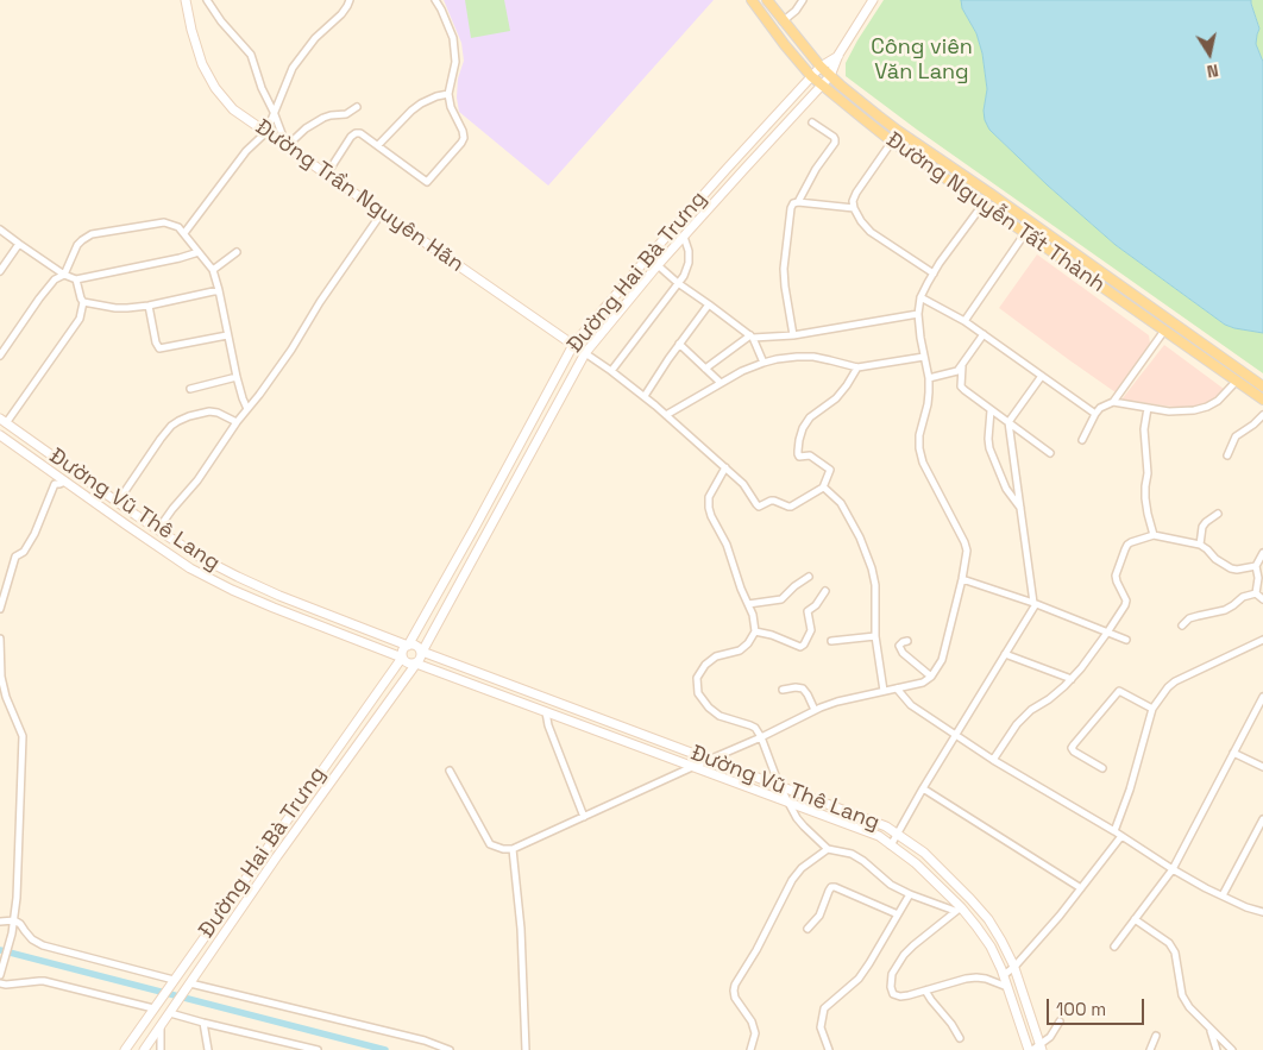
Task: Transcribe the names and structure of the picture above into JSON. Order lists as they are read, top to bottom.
{
  "streets": {
    "main road": ["Đường Nguyễn Tất Thành"],
    "street": ["Đường Trần Nguyên Hãn", "Đường Hai Bà Trưng", "Đường Vũ Thê Lang"]
  },
  "crossings": [
    ["Đường Trần Nguyên Hãn", "Đường Hai Bà Trưng"],
    ["Đường Nguyễn Tất Thành", "Đường Hai Bà Trưng"],
    ["Đường Hai Bà Trưng", "Đường Vũ Thê Lang"]
  ],
  "parks": ["Công viên Văn Lang"],
  "scale_bar": "100 m",
  "north": "bottom"
}
